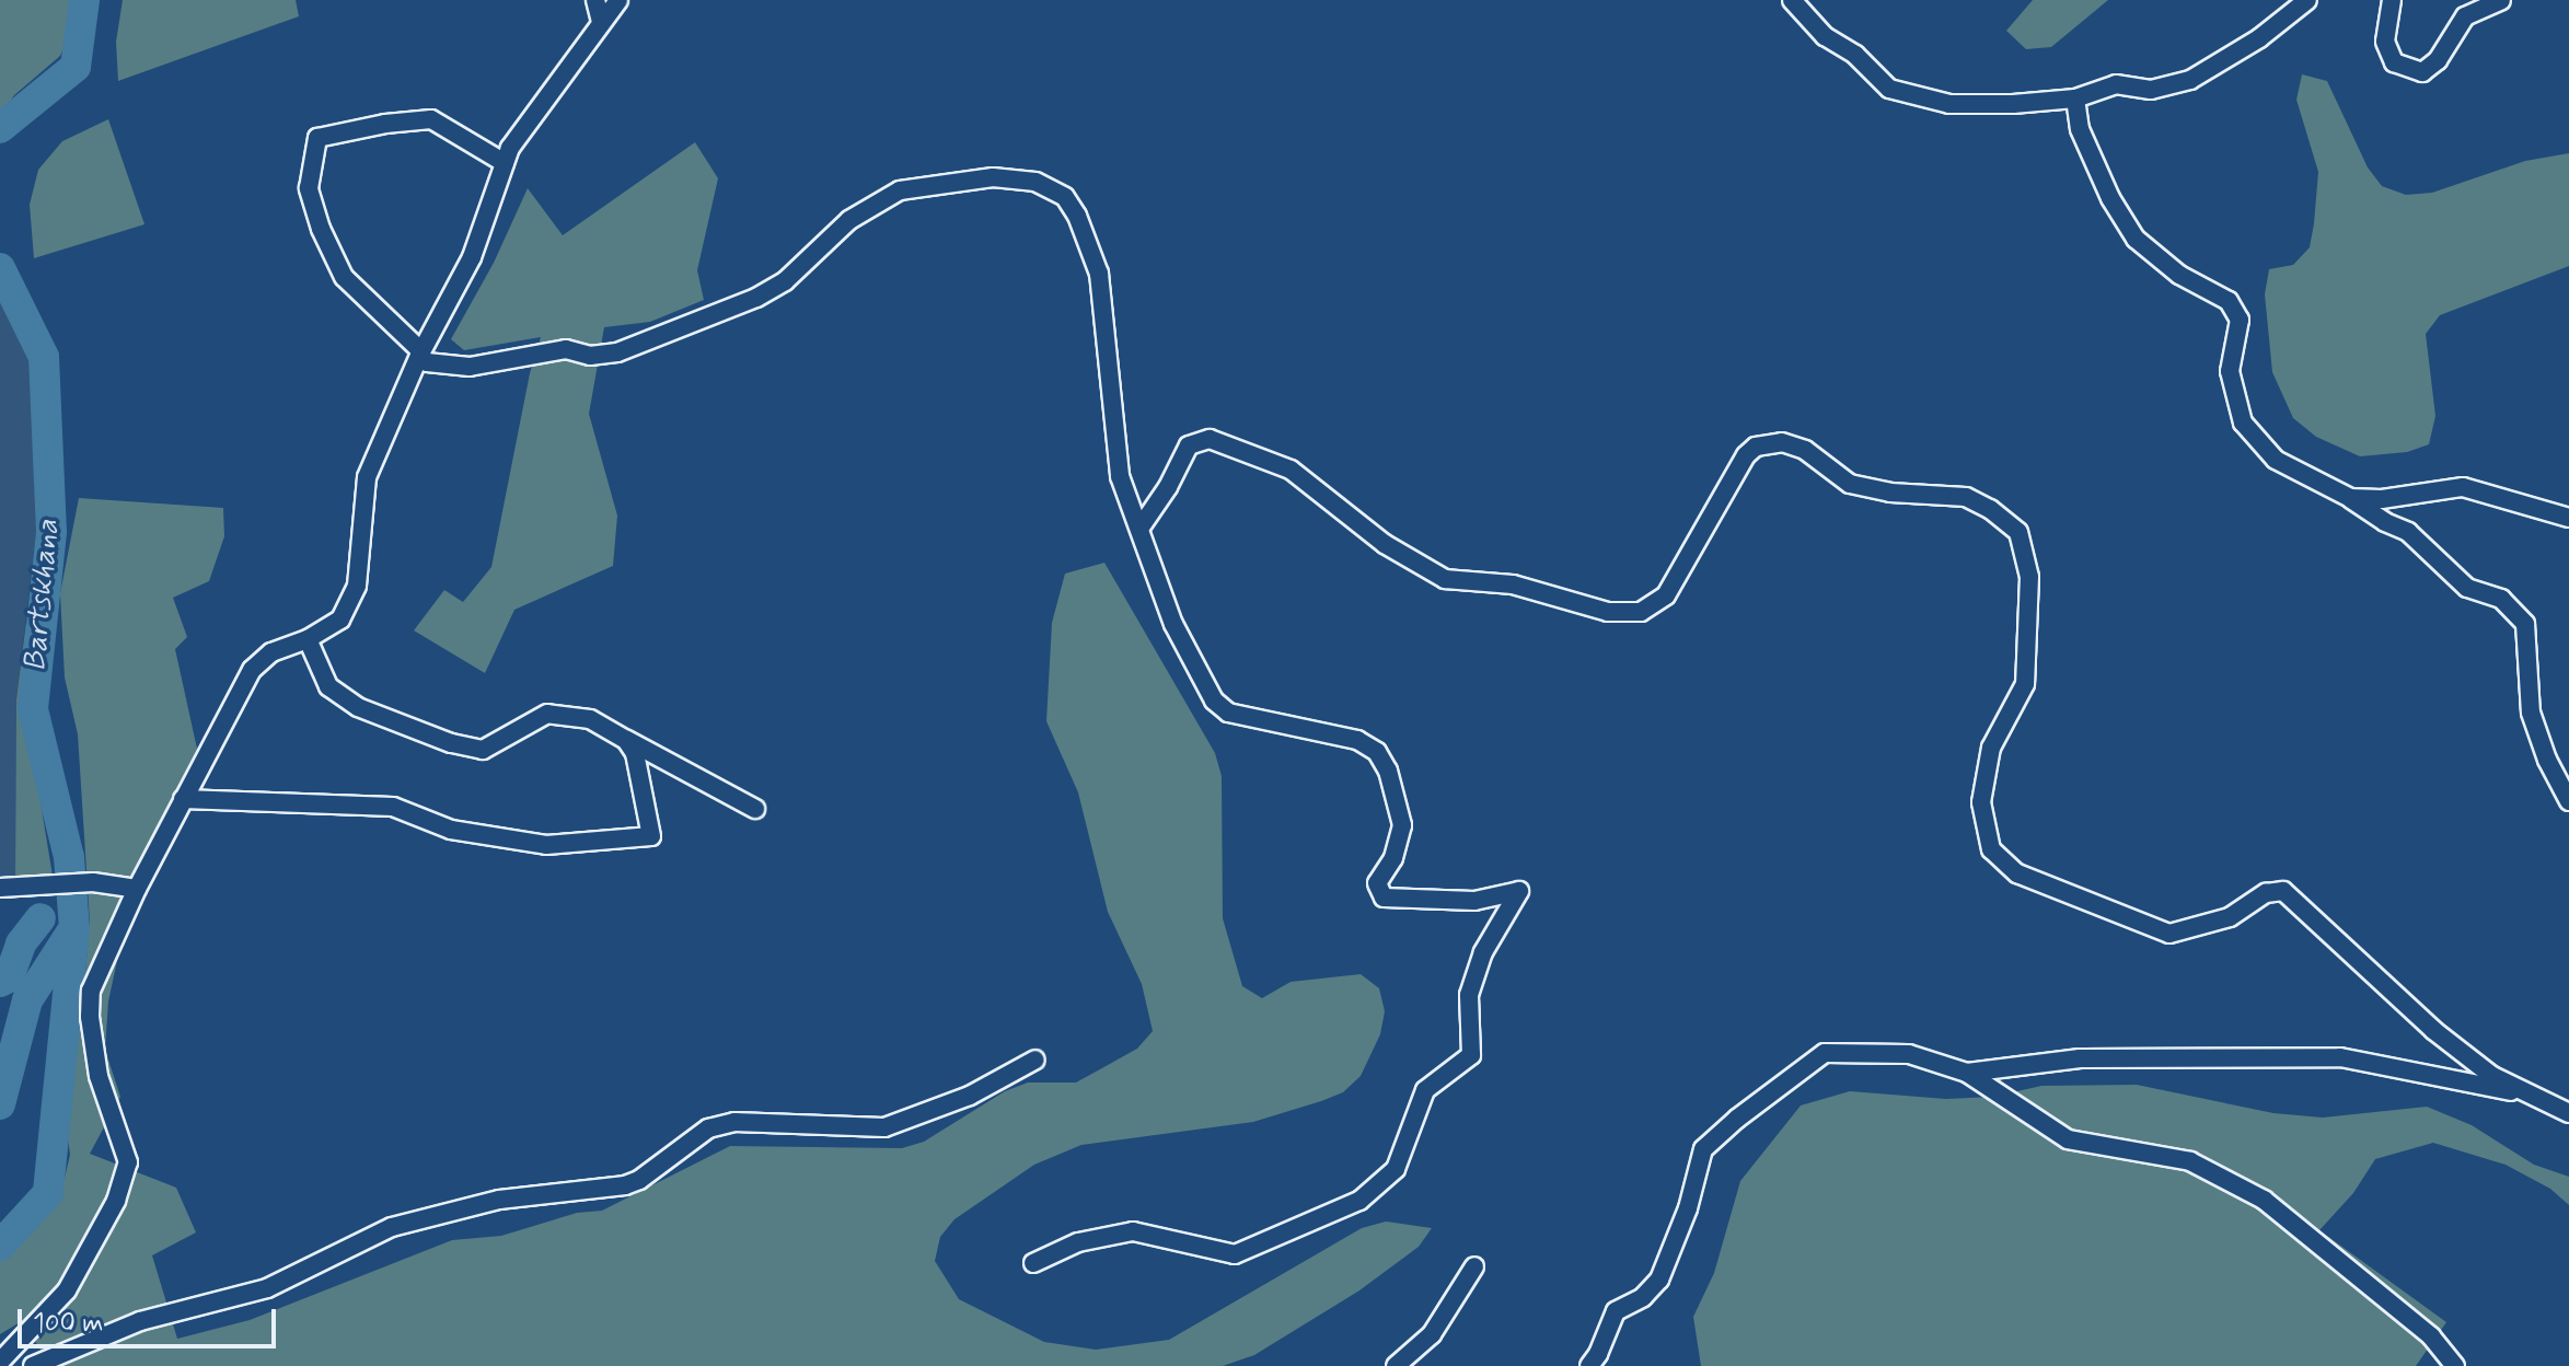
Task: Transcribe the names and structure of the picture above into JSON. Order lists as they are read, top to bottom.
{
  "water": ["Bartskhana"],
  "scale_bar": "100 m"
}
